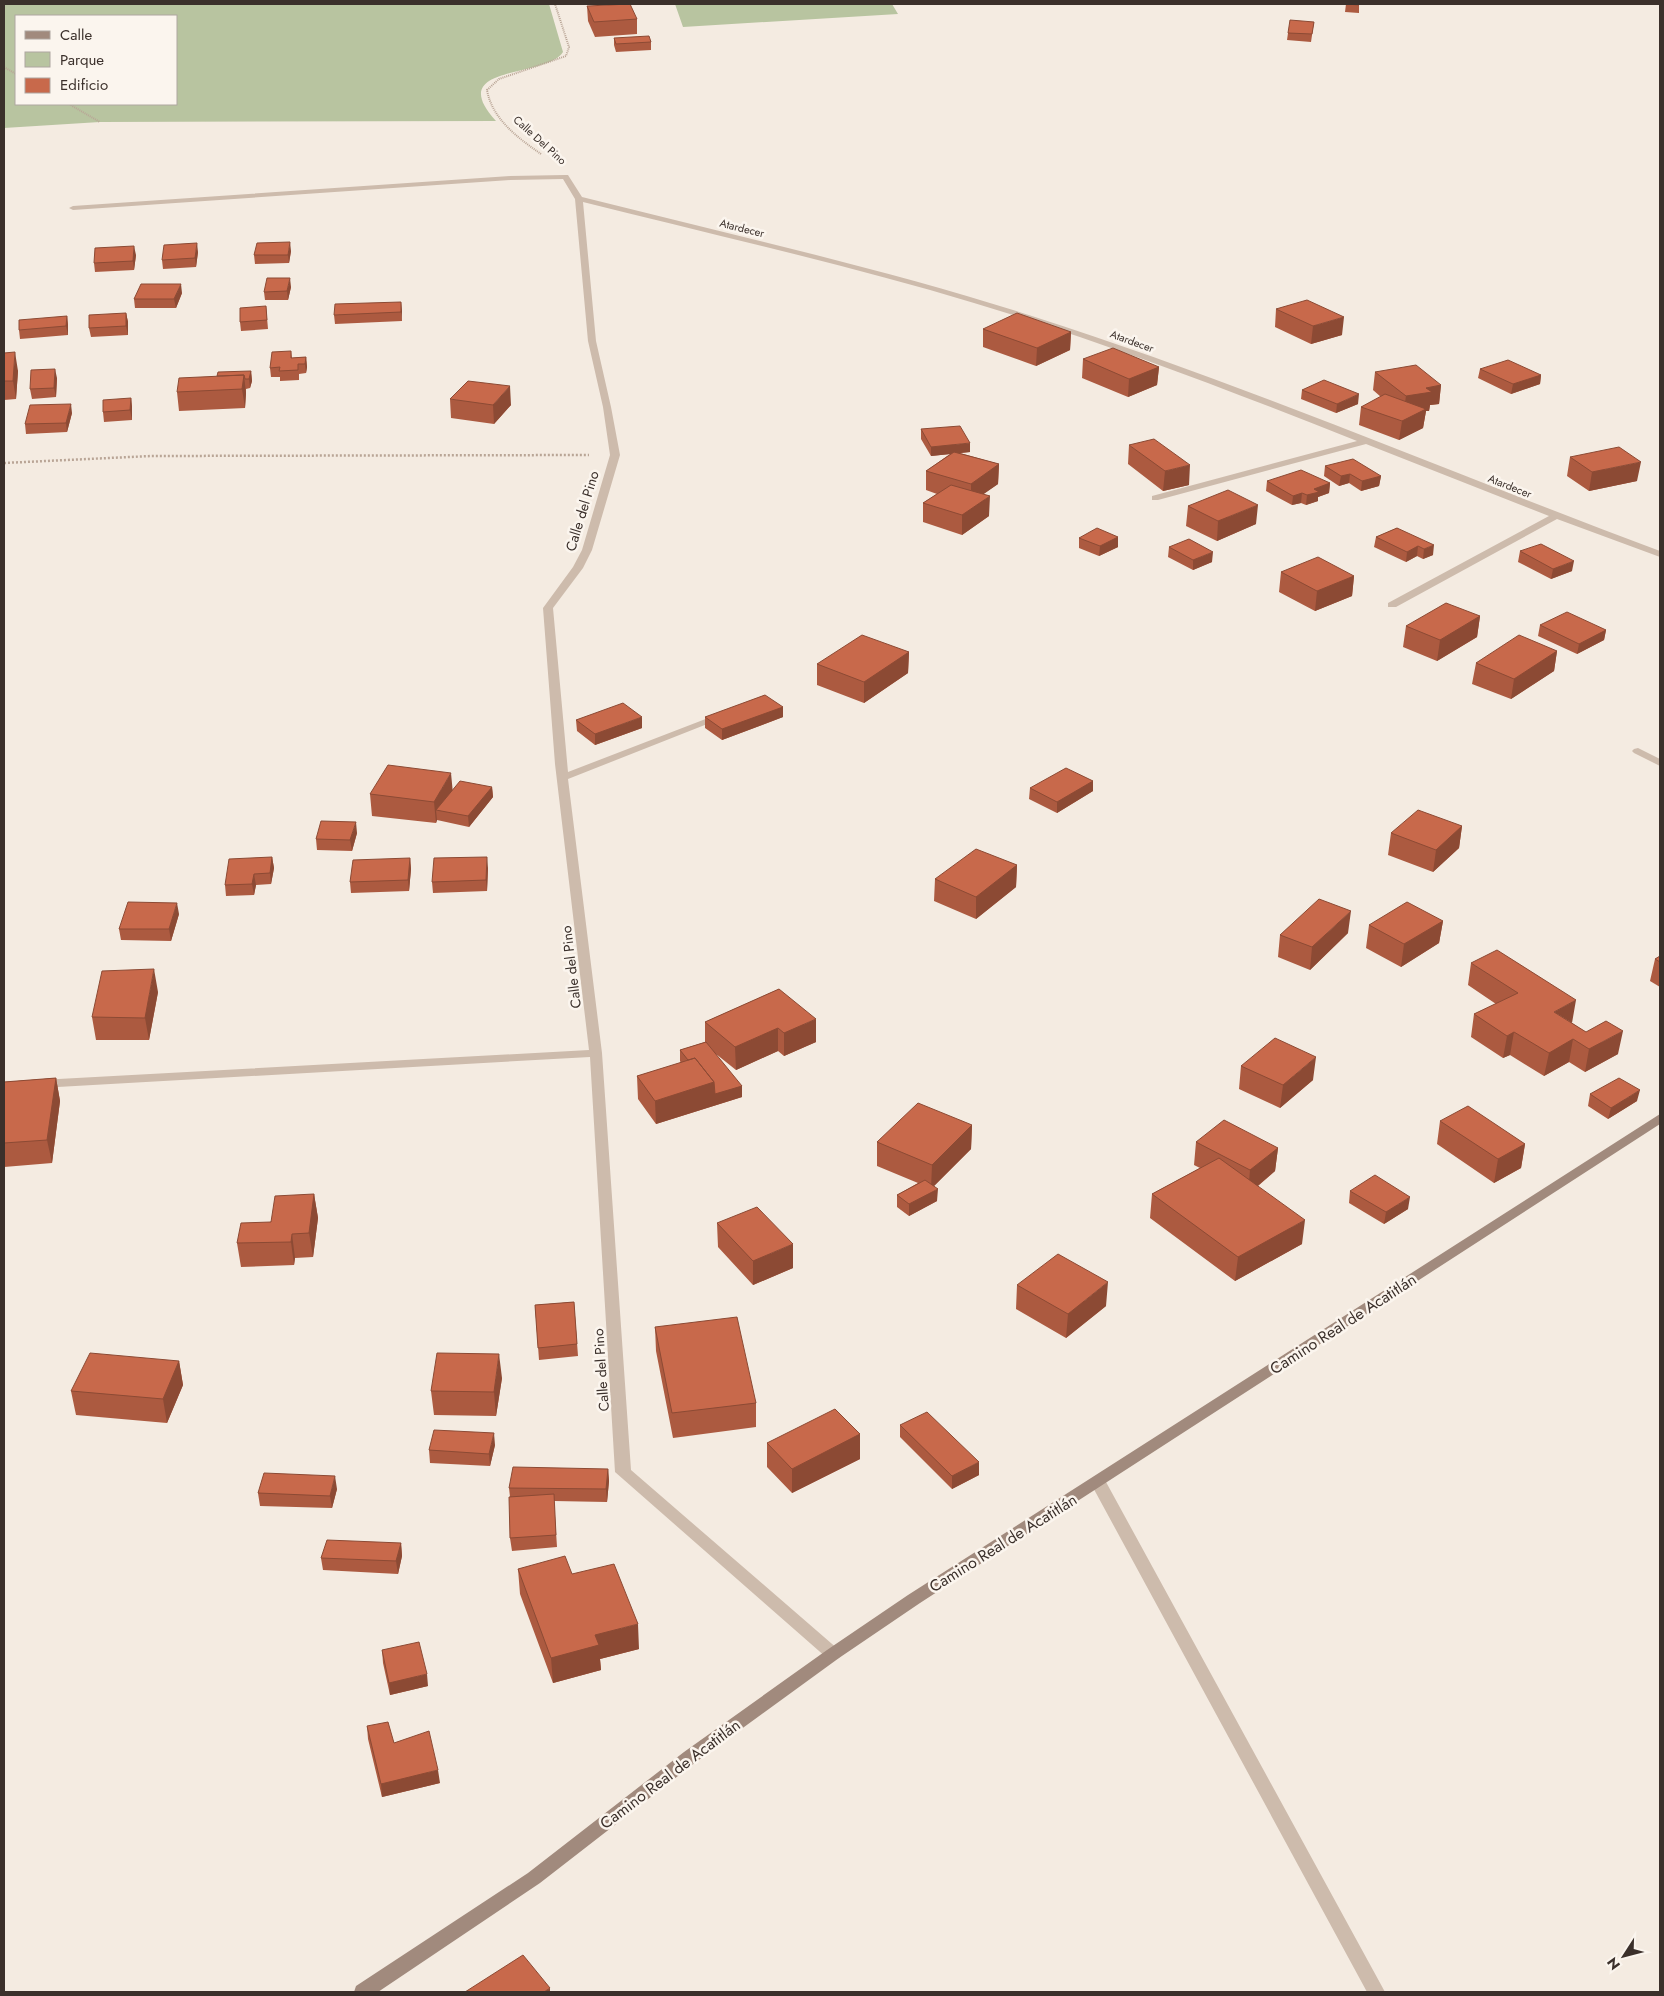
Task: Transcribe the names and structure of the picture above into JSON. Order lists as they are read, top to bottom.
{
  "streets": {
    "main road": ["Camino Real de Acatitlán"],
    "street": ["Calle Del Pino", "Atardecer", "Calle del Pino"]
  },
  "crossings": [
    ["Calle Del Pino", "Atardecer"],
    ["Calle Del Pino", "Calle del Pino"],
    ["Atardecer", "Calle del Pino"],
    ["Calle del Pino", "Camino Real de Acatitlán"]
  ],
  "legend": ["Calle", "Parque", "Edificio"],
  "north": "bottom left"
}
